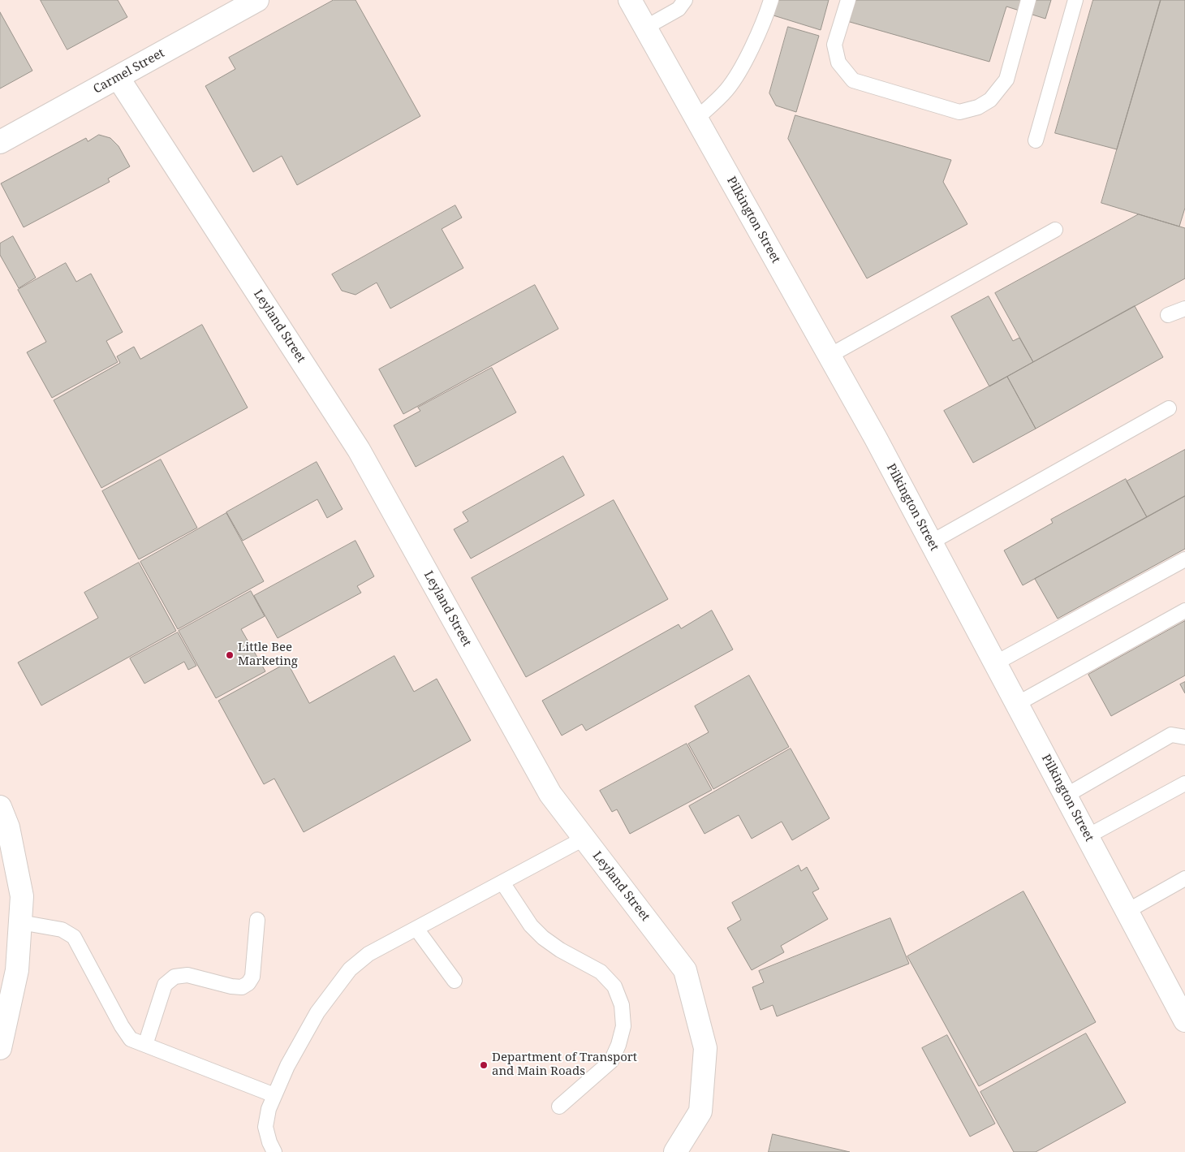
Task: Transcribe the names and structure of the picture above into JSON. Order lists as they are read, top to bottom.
{
  "streets": {
    "street": ["Carmel Street", "Pilkington Street", "Leyland Street"]
  },
  "crossings": [
    ["Carmel Street", "Leyland Street"]
  ],
  "places": ["Little Bee Marketing", "Department of Transport and Main Roads"]
}
